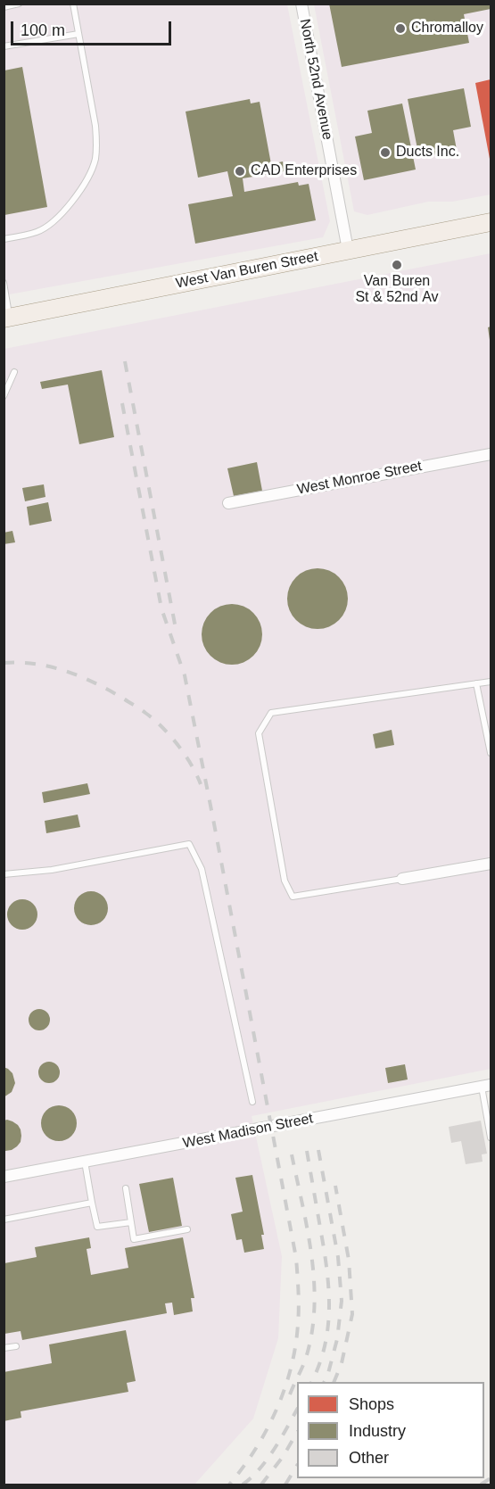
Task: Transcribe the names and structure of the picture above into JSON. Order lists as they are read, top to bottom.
{
  "streets": {
    "main road": ["West Van Buren Street"],
    "street": ["North 52nd Avenue", "West Monroe Street", "West Madison Street"]
  },
  "crossings": [
    ["North 52nd Avenue", "West Van Buren Street"]
  ],
  "places": [
    "Chromalloy",
    "Ducts Inc.",
    "CAD Enterprises",
    "Van Buren St & 52nd Av"
  ],
  "legend": ["Shops", "Industry", "Other"],
  "scale_bar": "100 m"
}
